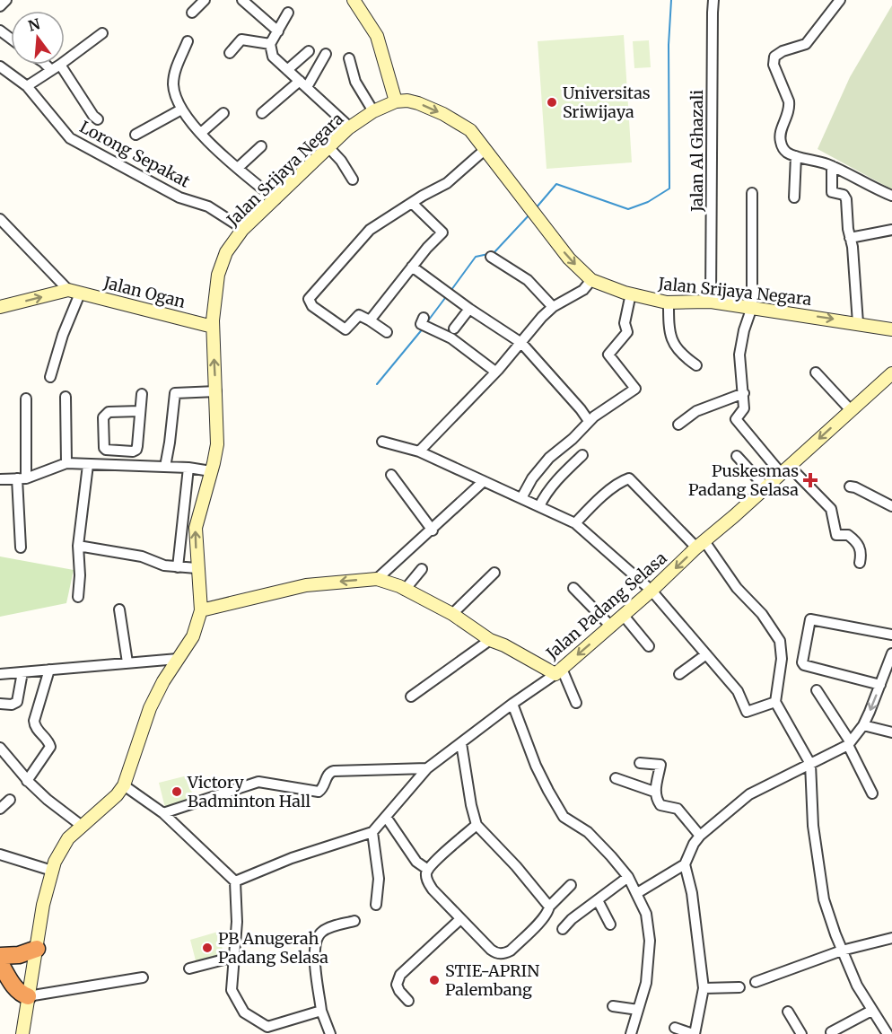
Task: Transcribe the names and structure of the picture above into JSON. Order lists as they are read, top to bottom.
{
  "streets": {
    "main road": ["Jalan Srijaya Negara", "Jalan Ogan", "Jalan Padang Selasa"],
    "street": ["Jalan Al Ghazali", "Lorong Sepakat"]
  },
  "crossings": [
    ["Jalan Al Ghazali", "Jalan Srijaya Negara"],
    ["Lorong Sepakat", "Jalan Srijaya Negara"],
    ["Jalan Srijaya Negara", "Jalan Ogan"],
    ["Jalan Srijaya Negara", "Jalan Padang Selasa"]
  ],
  "one_way": ["Jalan Padang Selasa"],
  "places": {
    "other": [
      "Universitas Sriwijaya",
      "Victory Badminton Hall",
      "PB Anugerah Padang Selasa",
      "STIE-APRIN Palembang"
    ],
    "health": ["Puskesmas Padang Selasa"]
  },
  "north": "top"
}
